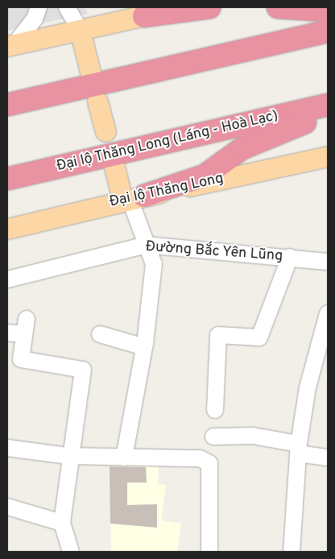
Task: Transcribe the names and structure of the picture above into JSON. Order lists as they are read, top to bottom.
{
  "streets": {
    "highway": ["Đại lộ Thăng Long (Láng - Hoà Lạc)"],
    "main road": ["Đại lộ Thăng Long"],
    "street": ["Đường Bắc Yên Lũng"]
  }
}
